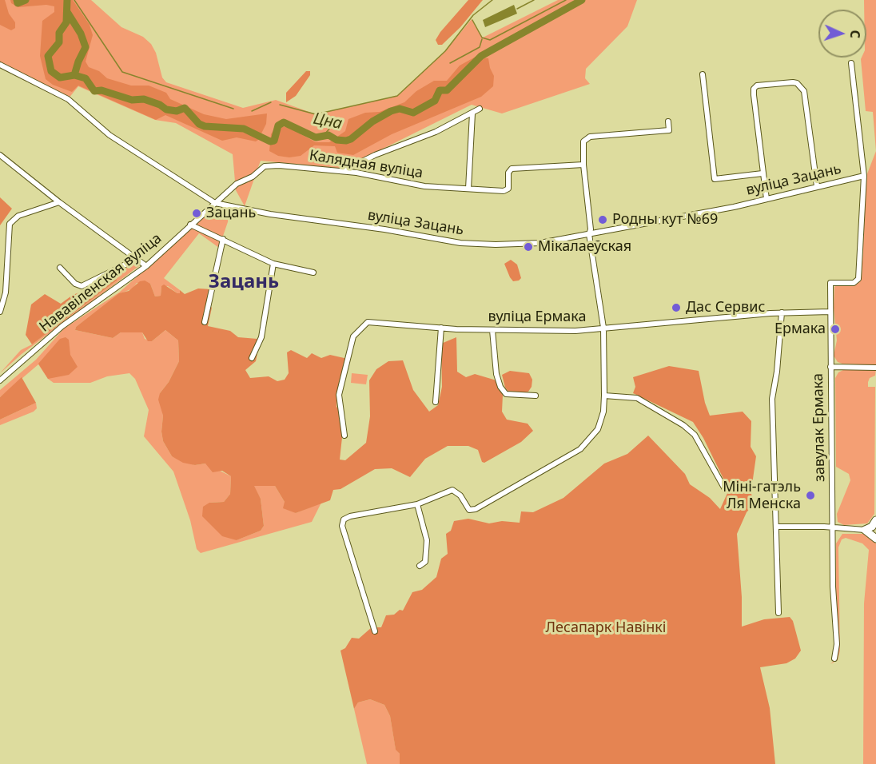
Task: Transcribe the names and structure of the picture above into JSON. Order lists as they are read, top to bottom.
{
  "streets": {
    "street": [
      "Калядная вуліца",
      "вуліца Зацань",
      "Нававіленская вуліца",
      "вуліца Ермака",
      "завулак Ермака"
    ]
  },
  "crossings": [
    ["Калядная вуліца", "вуліца Зацань"],
    ["Калядная вуліца", "Нававіленская вуліца"],
    ["вуліца Зацань", "Нававіленская вуліца"],
    ["вуліца Зацань", "завулак Ермака"],
    ["вуліца Ермака", "завулак Ермака"]
  ],
  "districts": ["Зацань"],
  "water": ["Цна"],
  "parks": ["Лесапарк Навінкі"],
  "places": [
    "Зацань",
    "Родны кут №69",
    "Мікалаеўская",
    "Дас Сервис",
    "Ермака",
    "Міні-гатэль Ля Менска"
  ],
  "north": "right"
}
